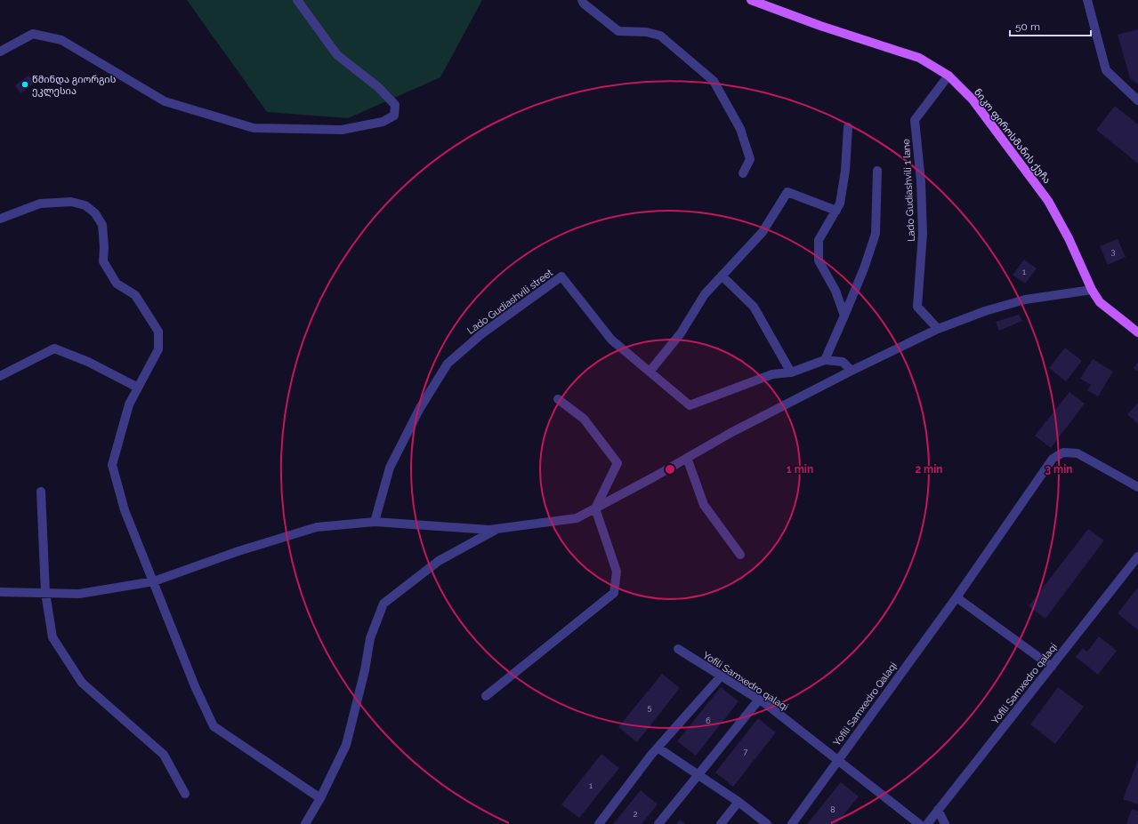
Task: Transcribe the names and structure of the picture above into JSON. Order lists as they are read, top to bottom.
{
  "streets": {
    "main road": ["ნიკო ფიროსმანის ქუჩა"],
    "street": [
      "Lado Gudiashvili 1 lane",
      "Lado Gudiashvili street",
      "Yofili Samxedro qalaqi",
      "Yofili Samxedro Qalaqi"
    ]
  },
  "crossings": [
    ["ნიკო ფიროსმანის ქუჩა", "Lado Gudiashvili 1 lane"],
    ["Yofili Samxedro qalaqi", "Yofili Samxedro Qalaqi"]
  ],
  "places": ["წმინდა გიორგის ეკლესია"],
  "house_numbers": [
    "3",
    "1",
    "5",
    "6",
    "7",
    "1",
    "8",
    "2"
  ],
  "scale_bar": "50 m",
  "rings": ["1 min", "2 min", "3 min"]
}
